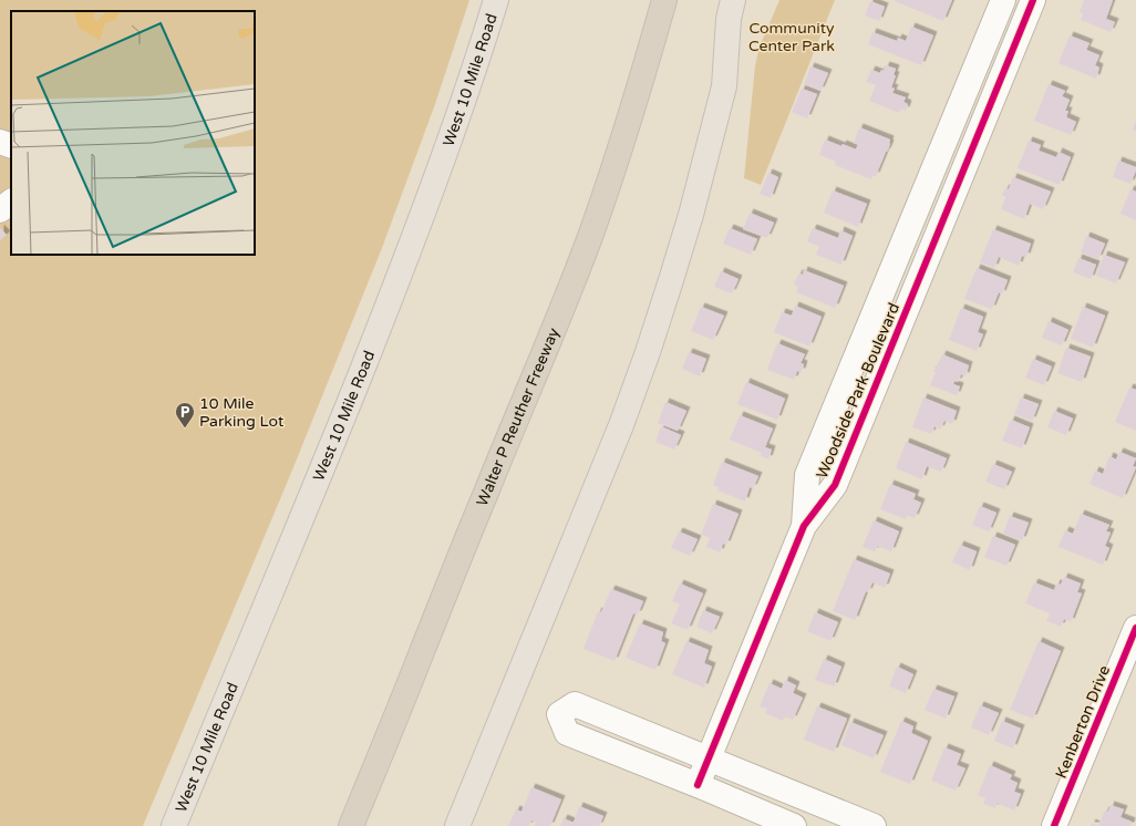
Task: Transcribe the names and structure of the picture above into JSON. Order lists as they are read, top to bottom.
{
  "streets": {
    "highway": ["Walter P Reuther Freeway"],
    "main road": ["West 10 Mile Road"],
    "street": ["Woodside Park Boulevard", "Kenberton Drive"]
  },
  "parks": ["Community Center Park"],
  "places": {
    "parking": ["10 Mile Parking Lot"]
  }
}
